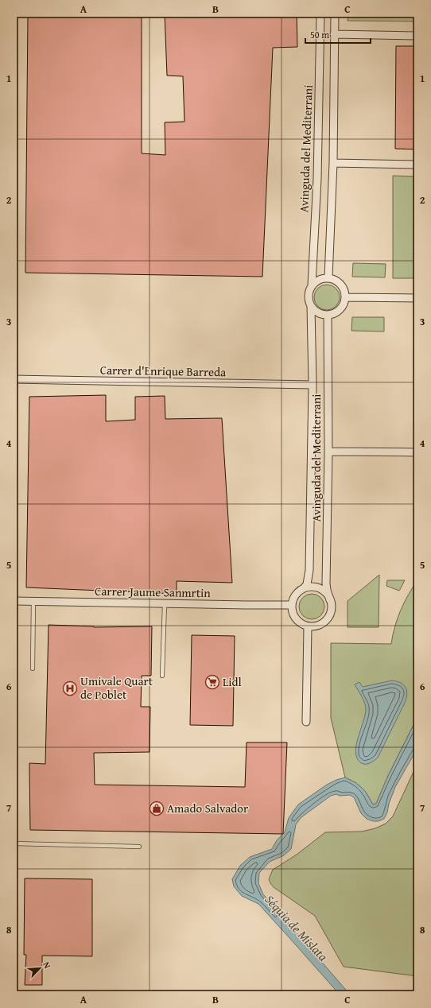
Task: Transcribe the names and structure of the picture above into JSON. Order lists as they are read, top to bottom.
{
  "streets": {
    "street": ["Avinguda del Mediterrani", "Carrer d'Enrique Barreda", "Carrer Jaume Sanmrtin"]
  },
  "crossings": [
    ["Avinguda del Mediterrani", "Carrer d'Enrique Barreda"],
    ["Avinguda del Mediterrani", "Carrer Jaume Sanmrtin"]
  ],
  "water": ["Séquia de Mislata"],
  "places": {
    "supermarket": ["Lidl"],
    "hospital": ["Umivale Quart de Poblet"],
    "shop": ["Amado Salvador"]
  },
  "scale_bar": "50 m",
  "north": "top right",
  "grid": {
    "columns": ["A", "B", "C"],
    "rows": [
      "1",
      "2",
      "3",
      "4",
      "5",
      "6",
      "7",
      "8"
    ]
  }
}
